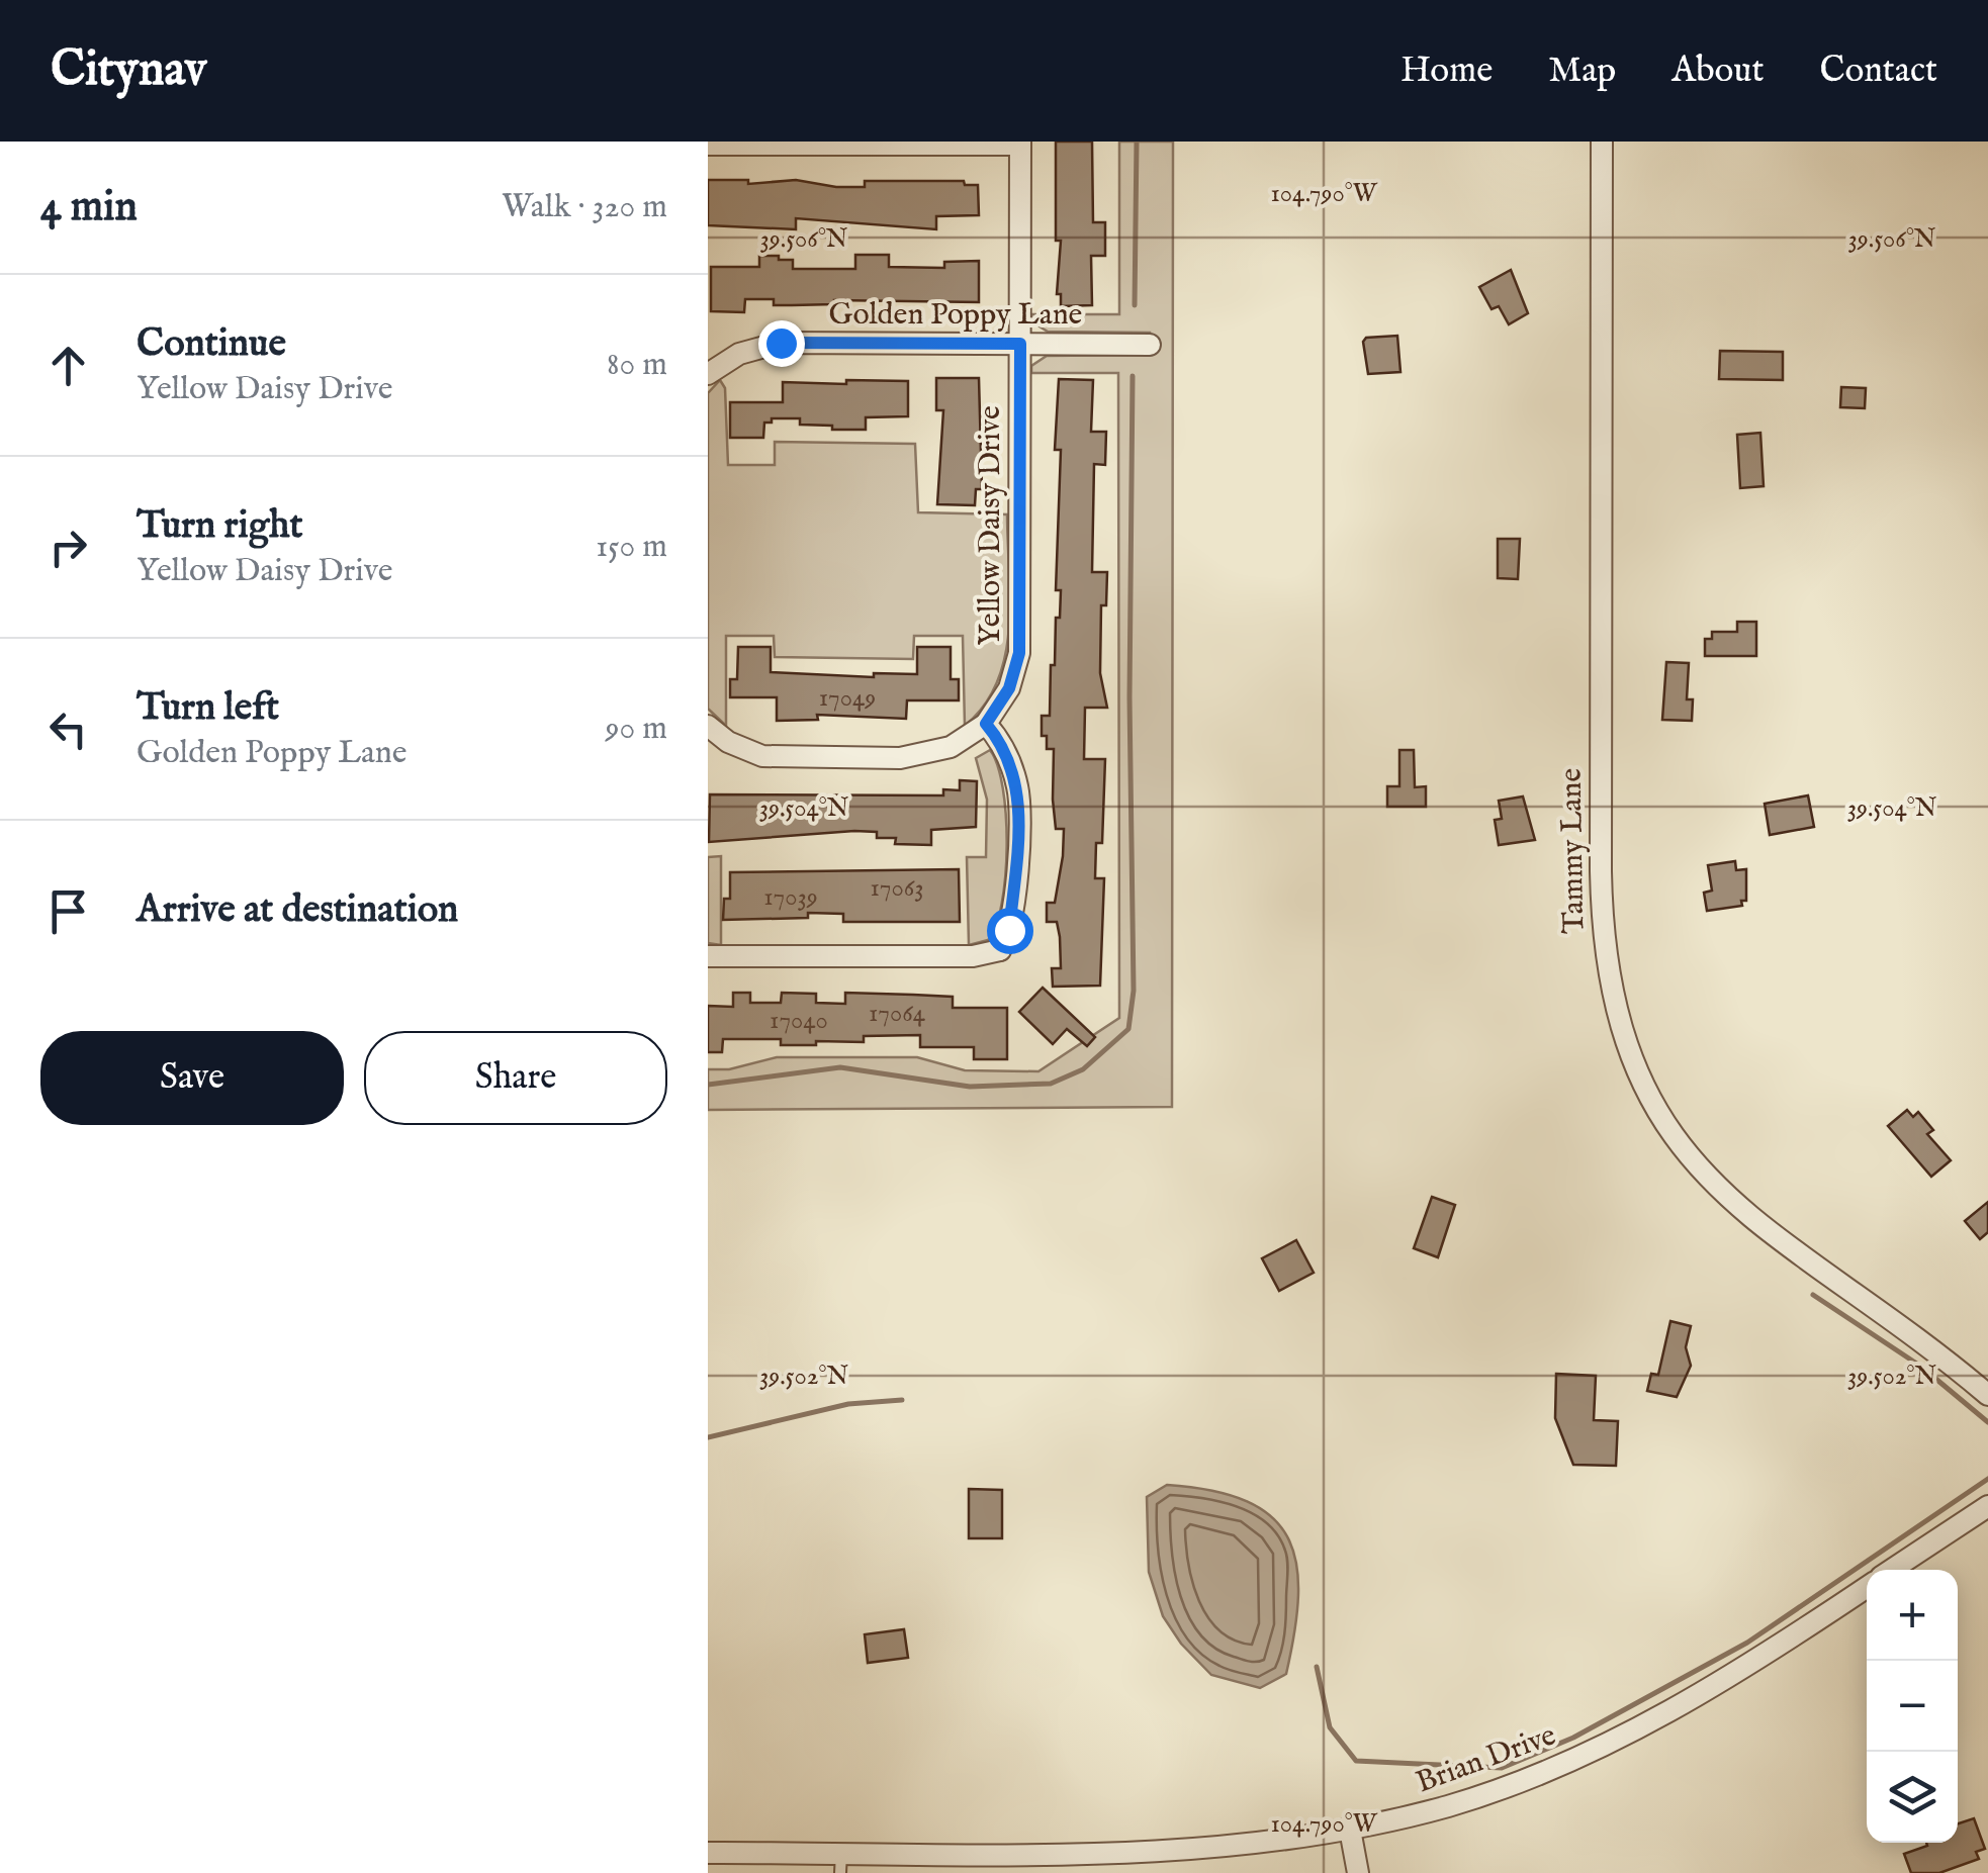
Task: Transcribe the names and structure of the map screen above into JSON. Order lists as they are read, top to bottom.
{
  "streets": {
    "street": [
      "Golden Poppy Lane",
      "Yellow Daisy Drive",
      "Tammy Lane",
      "Brian Drive"
    ]
  },
  "crossings": [
    ["Golden Poppy Lane", "Yellow Daisy Drive"]
  ],
  "house_numbers": [
    "17049",
    "17063",
    "17039",
    "17064",
    "17040"
  ],
  "page": {
    "header": "Citynav",
    "nav": [
      "Home",
      "Map",
      "About",
      "Contact"
    ],
    "heading": ["4 min", "Walk · 320 m"],
    "list": [
      ["Continue", "Yellow Daisy Drive", "80 m"],
      ["Turn right", "Yellow Daisy Drive", "150 m"],
      ["Turn left", "Golden Poppy Lane", "90 m"],
      "Arrive at destination"
    ],
    "buttons": ["Save", "Share"],
    "map_buttons": ["+", "−"]
  },
  "coordinates": [
    "104.790°W",
    "39.506°N",
    "39.504°N",
    "39.502°N"
  ]
}
